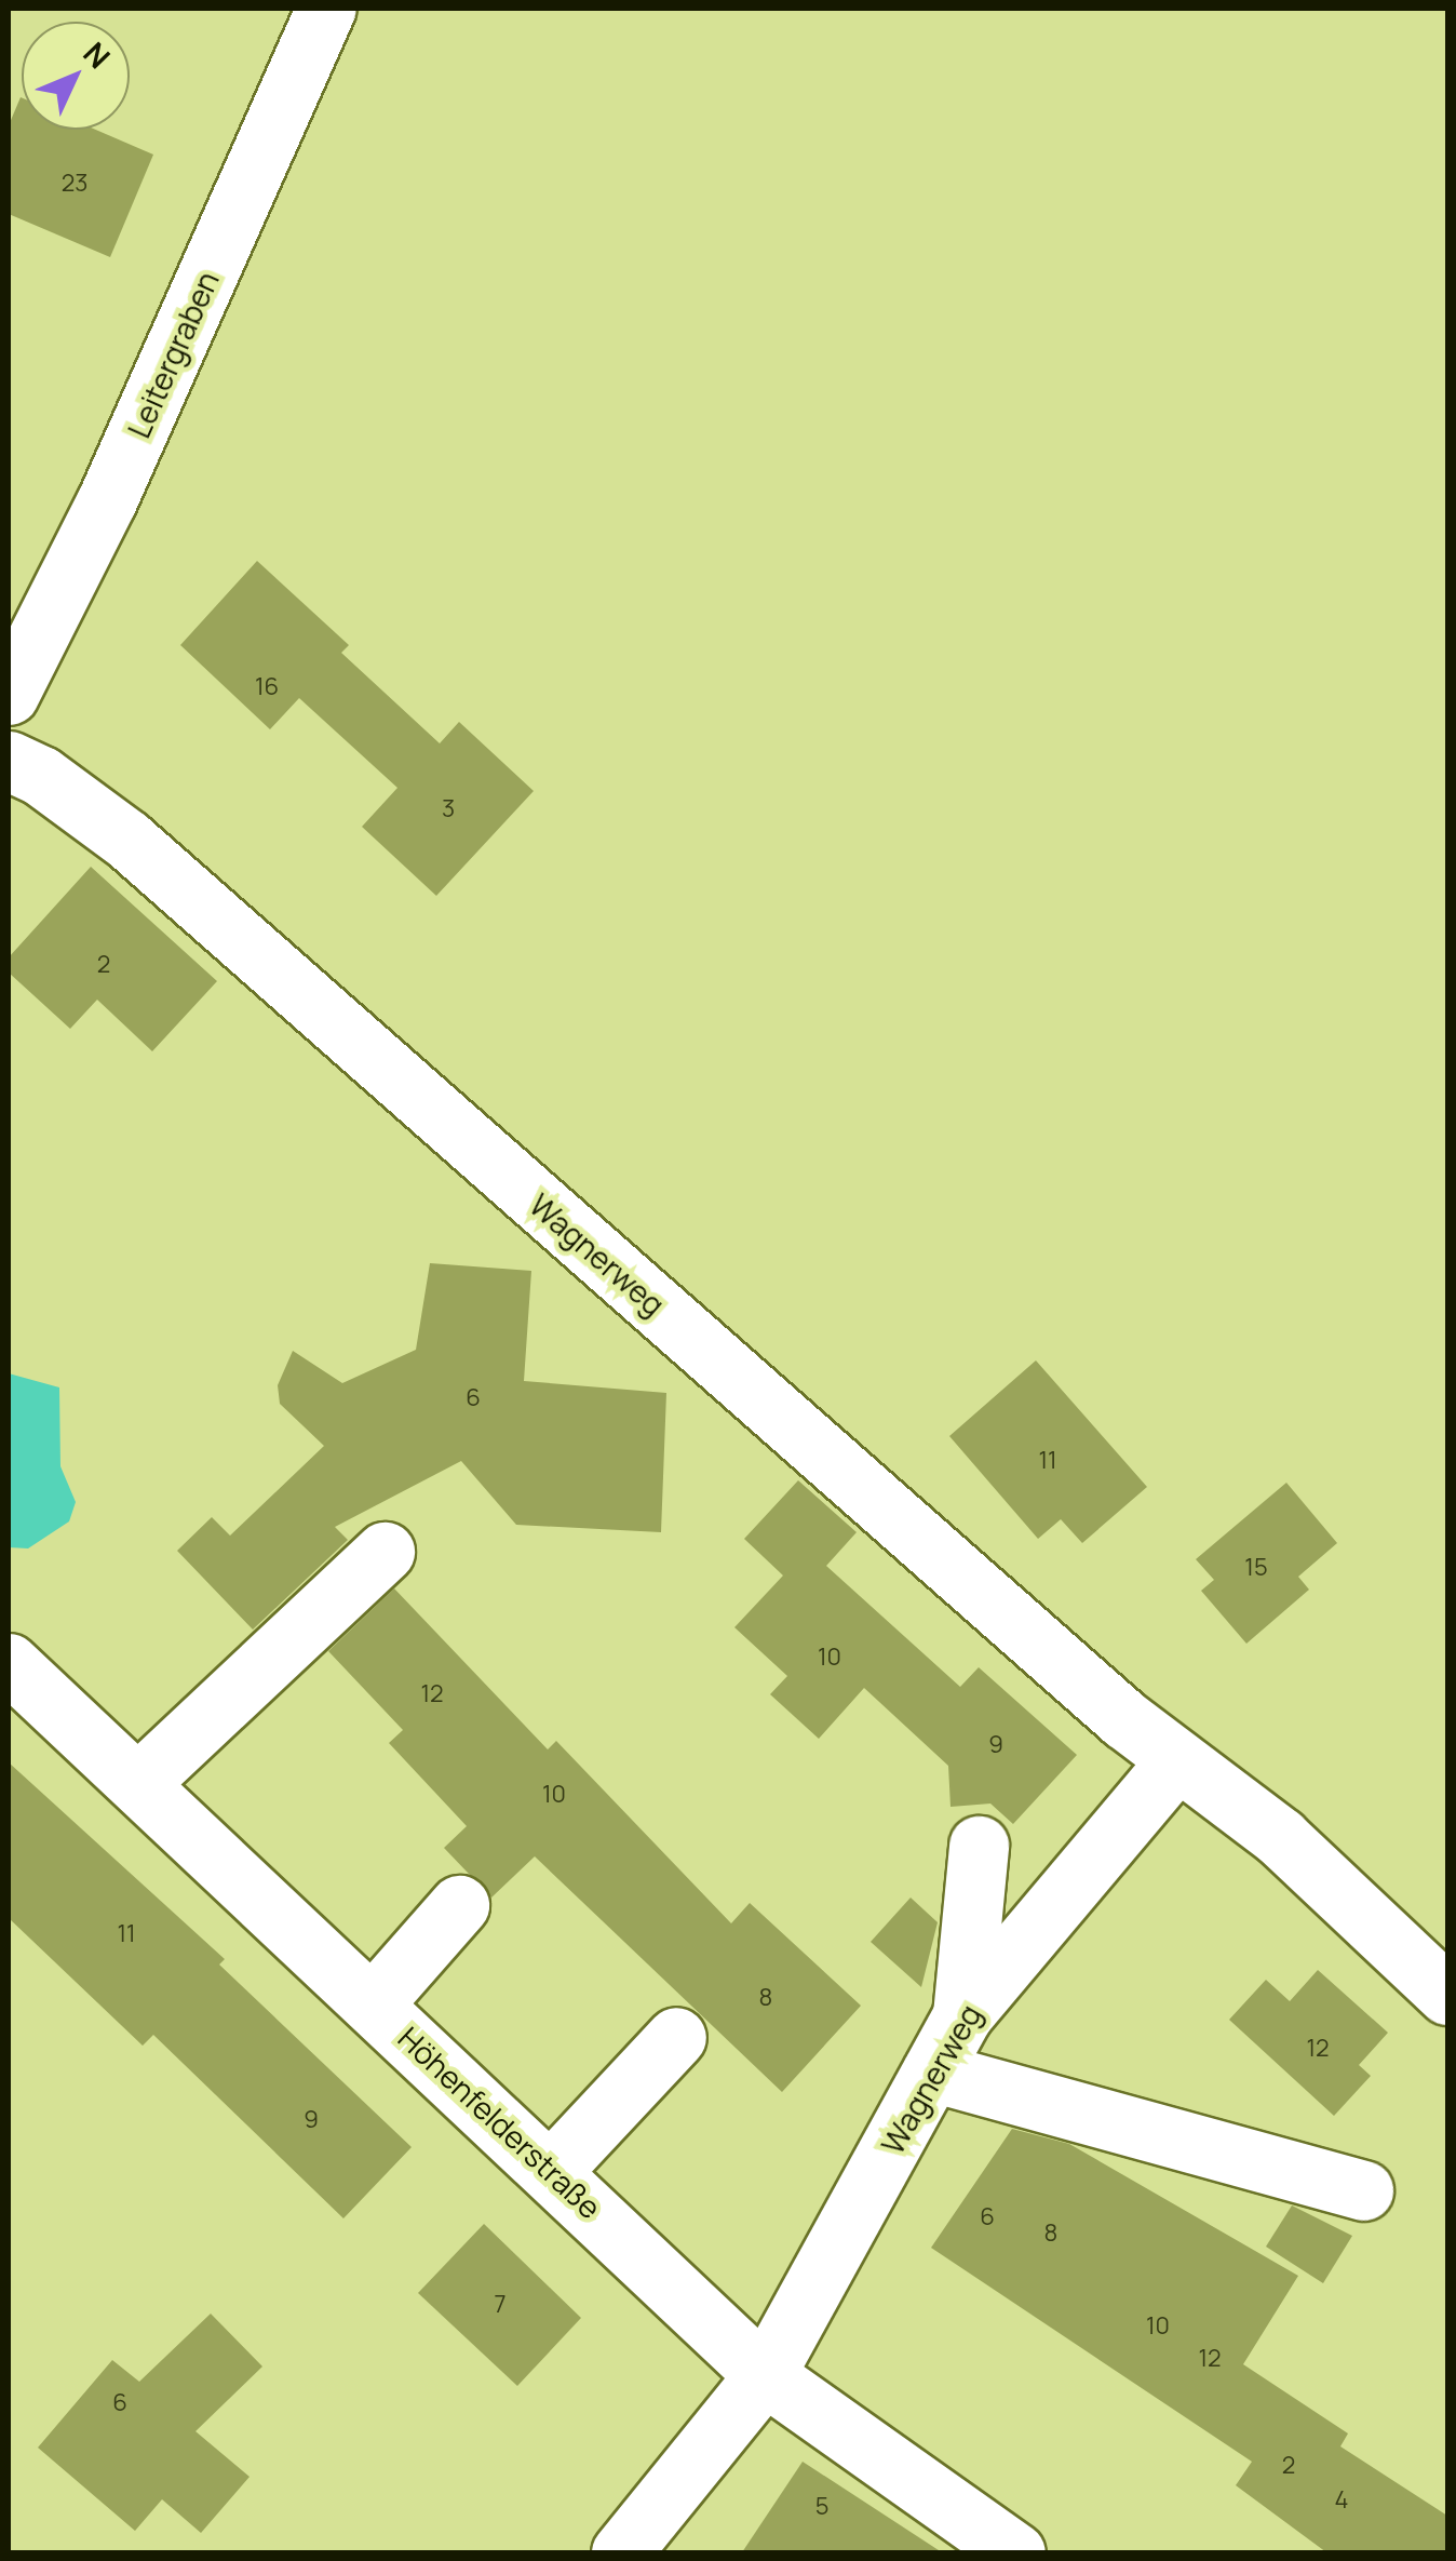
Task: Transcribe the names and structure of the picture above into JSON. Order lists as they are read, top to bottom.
{
  "streets": {
    "street": ["Leitergraben", "Wagnerweg", "Höhenfelderstraße"]
  },
  "crossings": [
    ["Wagnerweg", "Höhenfelderstraße"]
  ],
  "house_numbers": [
    "23",
    "16",
    "3",
    "2",
    "6",
    "11",
    "15",
    "10",
    "12",
    "9",
    "10",
    "11",
    "8",
    "12",
    "9",
    "6",
    "8",
    "7",
    "10",
    "12",
    "6",
    "2",
    "4",
    "5"
  ],
  "north": "top right"
}
